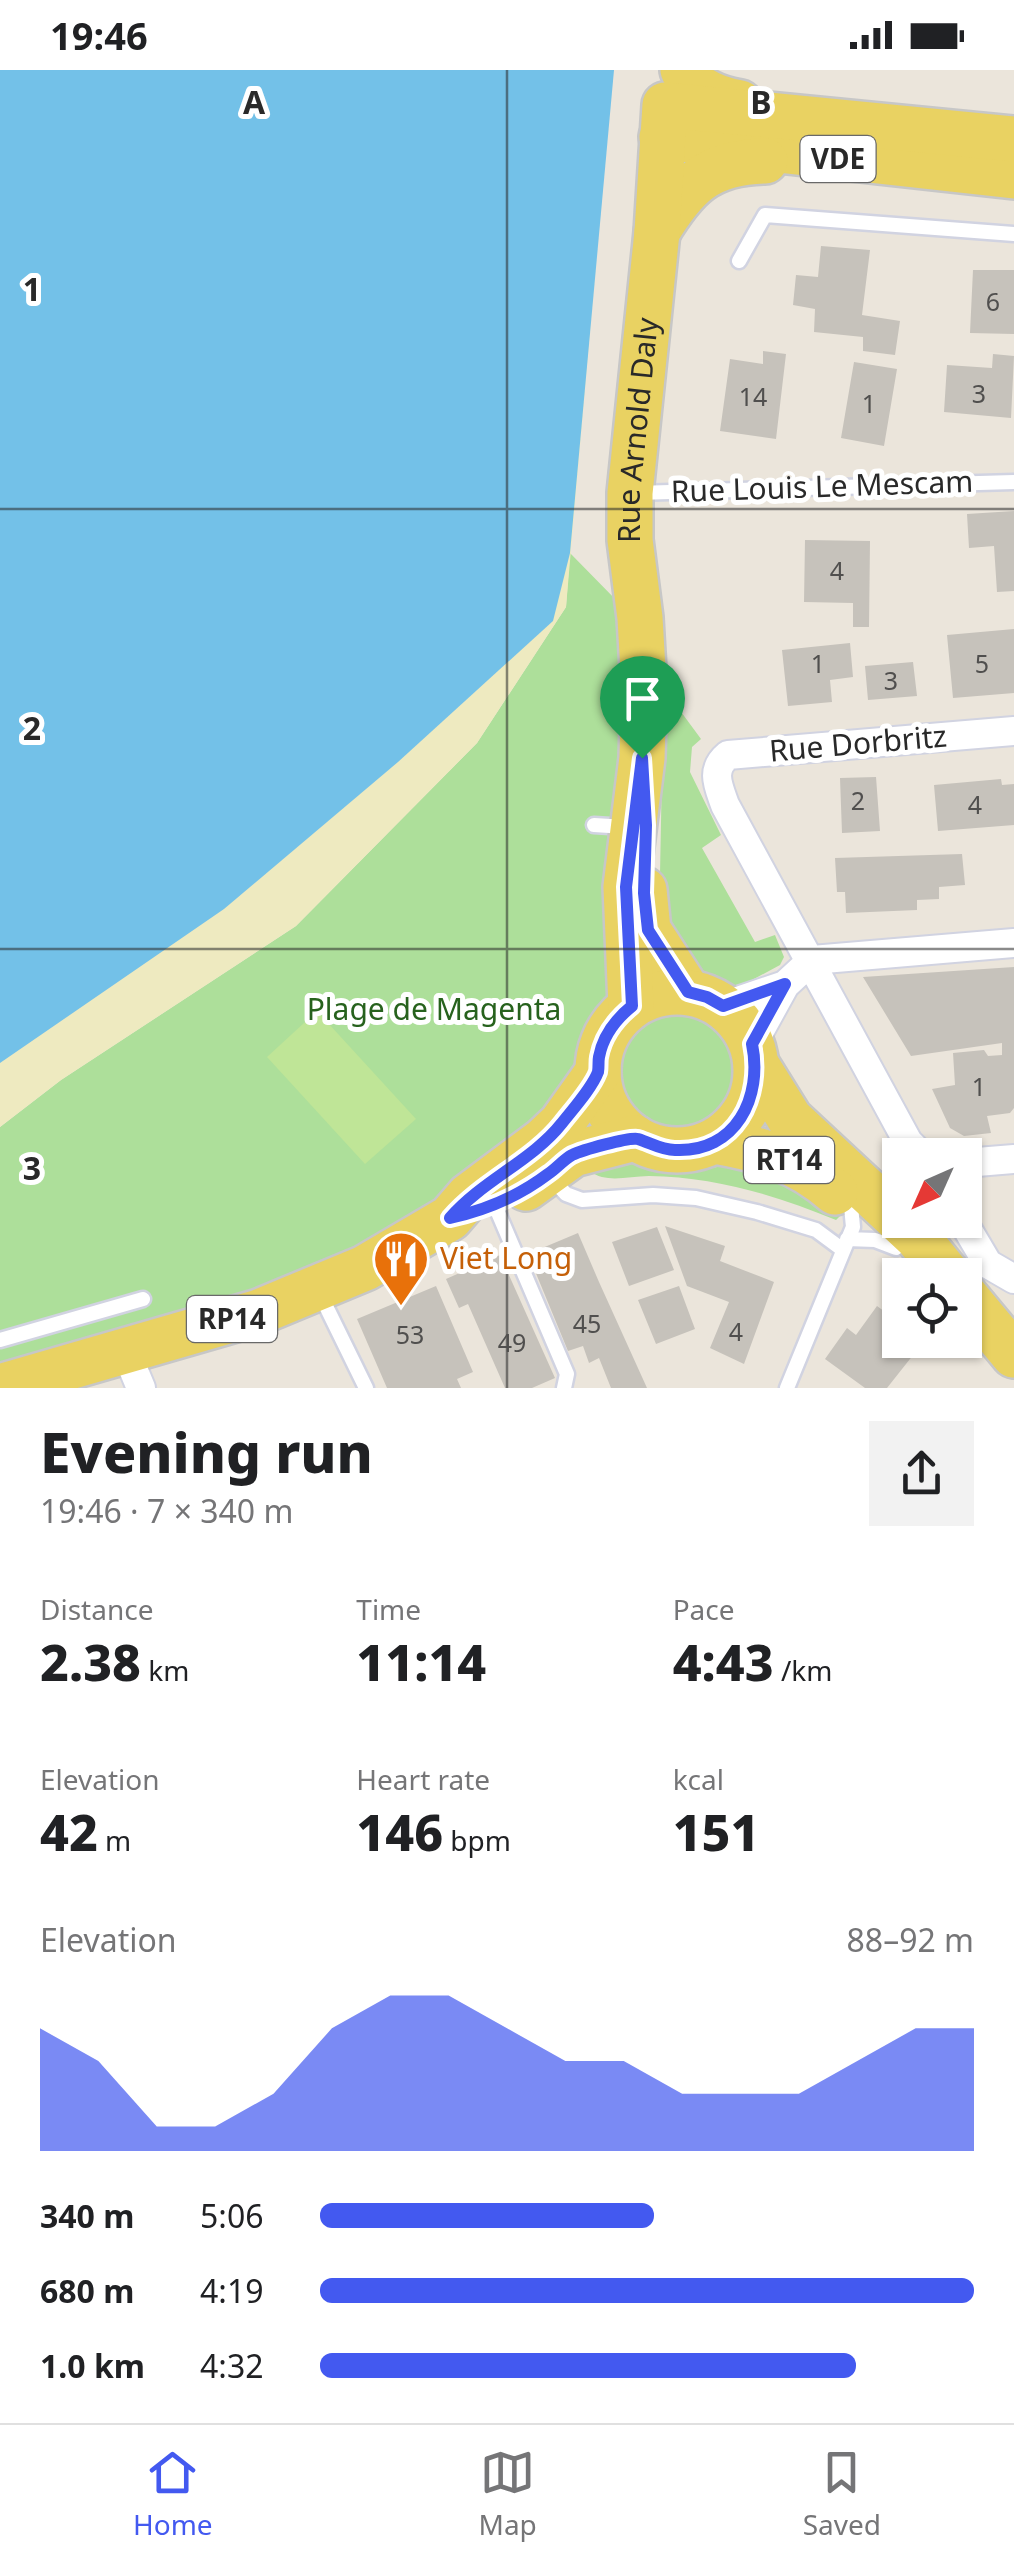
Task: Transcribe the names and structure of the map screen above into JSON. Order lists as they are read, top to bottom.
{
  "streets": {
    "main road": [
      "VDE",
      "Rue Arnold Daly",
      "RT14",
      "RP14"
    ],
    "street": ["Rue Dorbritz"],
    "lane": ["Rue Louis Le Mescam"]
  },
  "crossings": [
    ["VDE", "Rue Arnold Daly"],
    ["Rue Arnold Daly", "Rue Louis Le Mescam"],
    ["Rue Arnold Daly", "RT14"]
  ],
  "parks": ["Plage de Magenta"],
  "places": {
    "restaurant": ["Viet Long"]
  },
  "house_numbers": [
    "6",
    "3",
    "14",
    "1",
    "4",
    "1",
    "5",
    "3",
    "2",
    "4",
    "1",
    "45",
    "4",
    "53",
    "49"
  ],
  "north": "bottom left",
  "page": {
    "status": "19:46",
    "heading": ["Evening run", "19:46 · 7 × 340 m"],
    "stats": [
      ["Distance", "2.38 km"],
      ["Time", "11:14"],
      ["Pace", "4:43 /km"],
      ["Elevation", "42 m"],
      ["Heart rate", "146 bpm"],
      ["kcal", "151"]
    ],
    "chart": ["Elevation", "88–92 m"],
    "list": [
      {
        "name": "340 m",
        "note": "5:06"
      },
      {
        "name": "680 m",
        "note": "4:19"
      },
      {
        "name": "1.0 km",
        "note": "4:32"
      }
    ],
    "tabs": ["Home", "Map", "Saved"]
  },
  "grid": {
    "columns": ["A", "B"],
    "rows": ["1", "2", "3"]
  }
}
